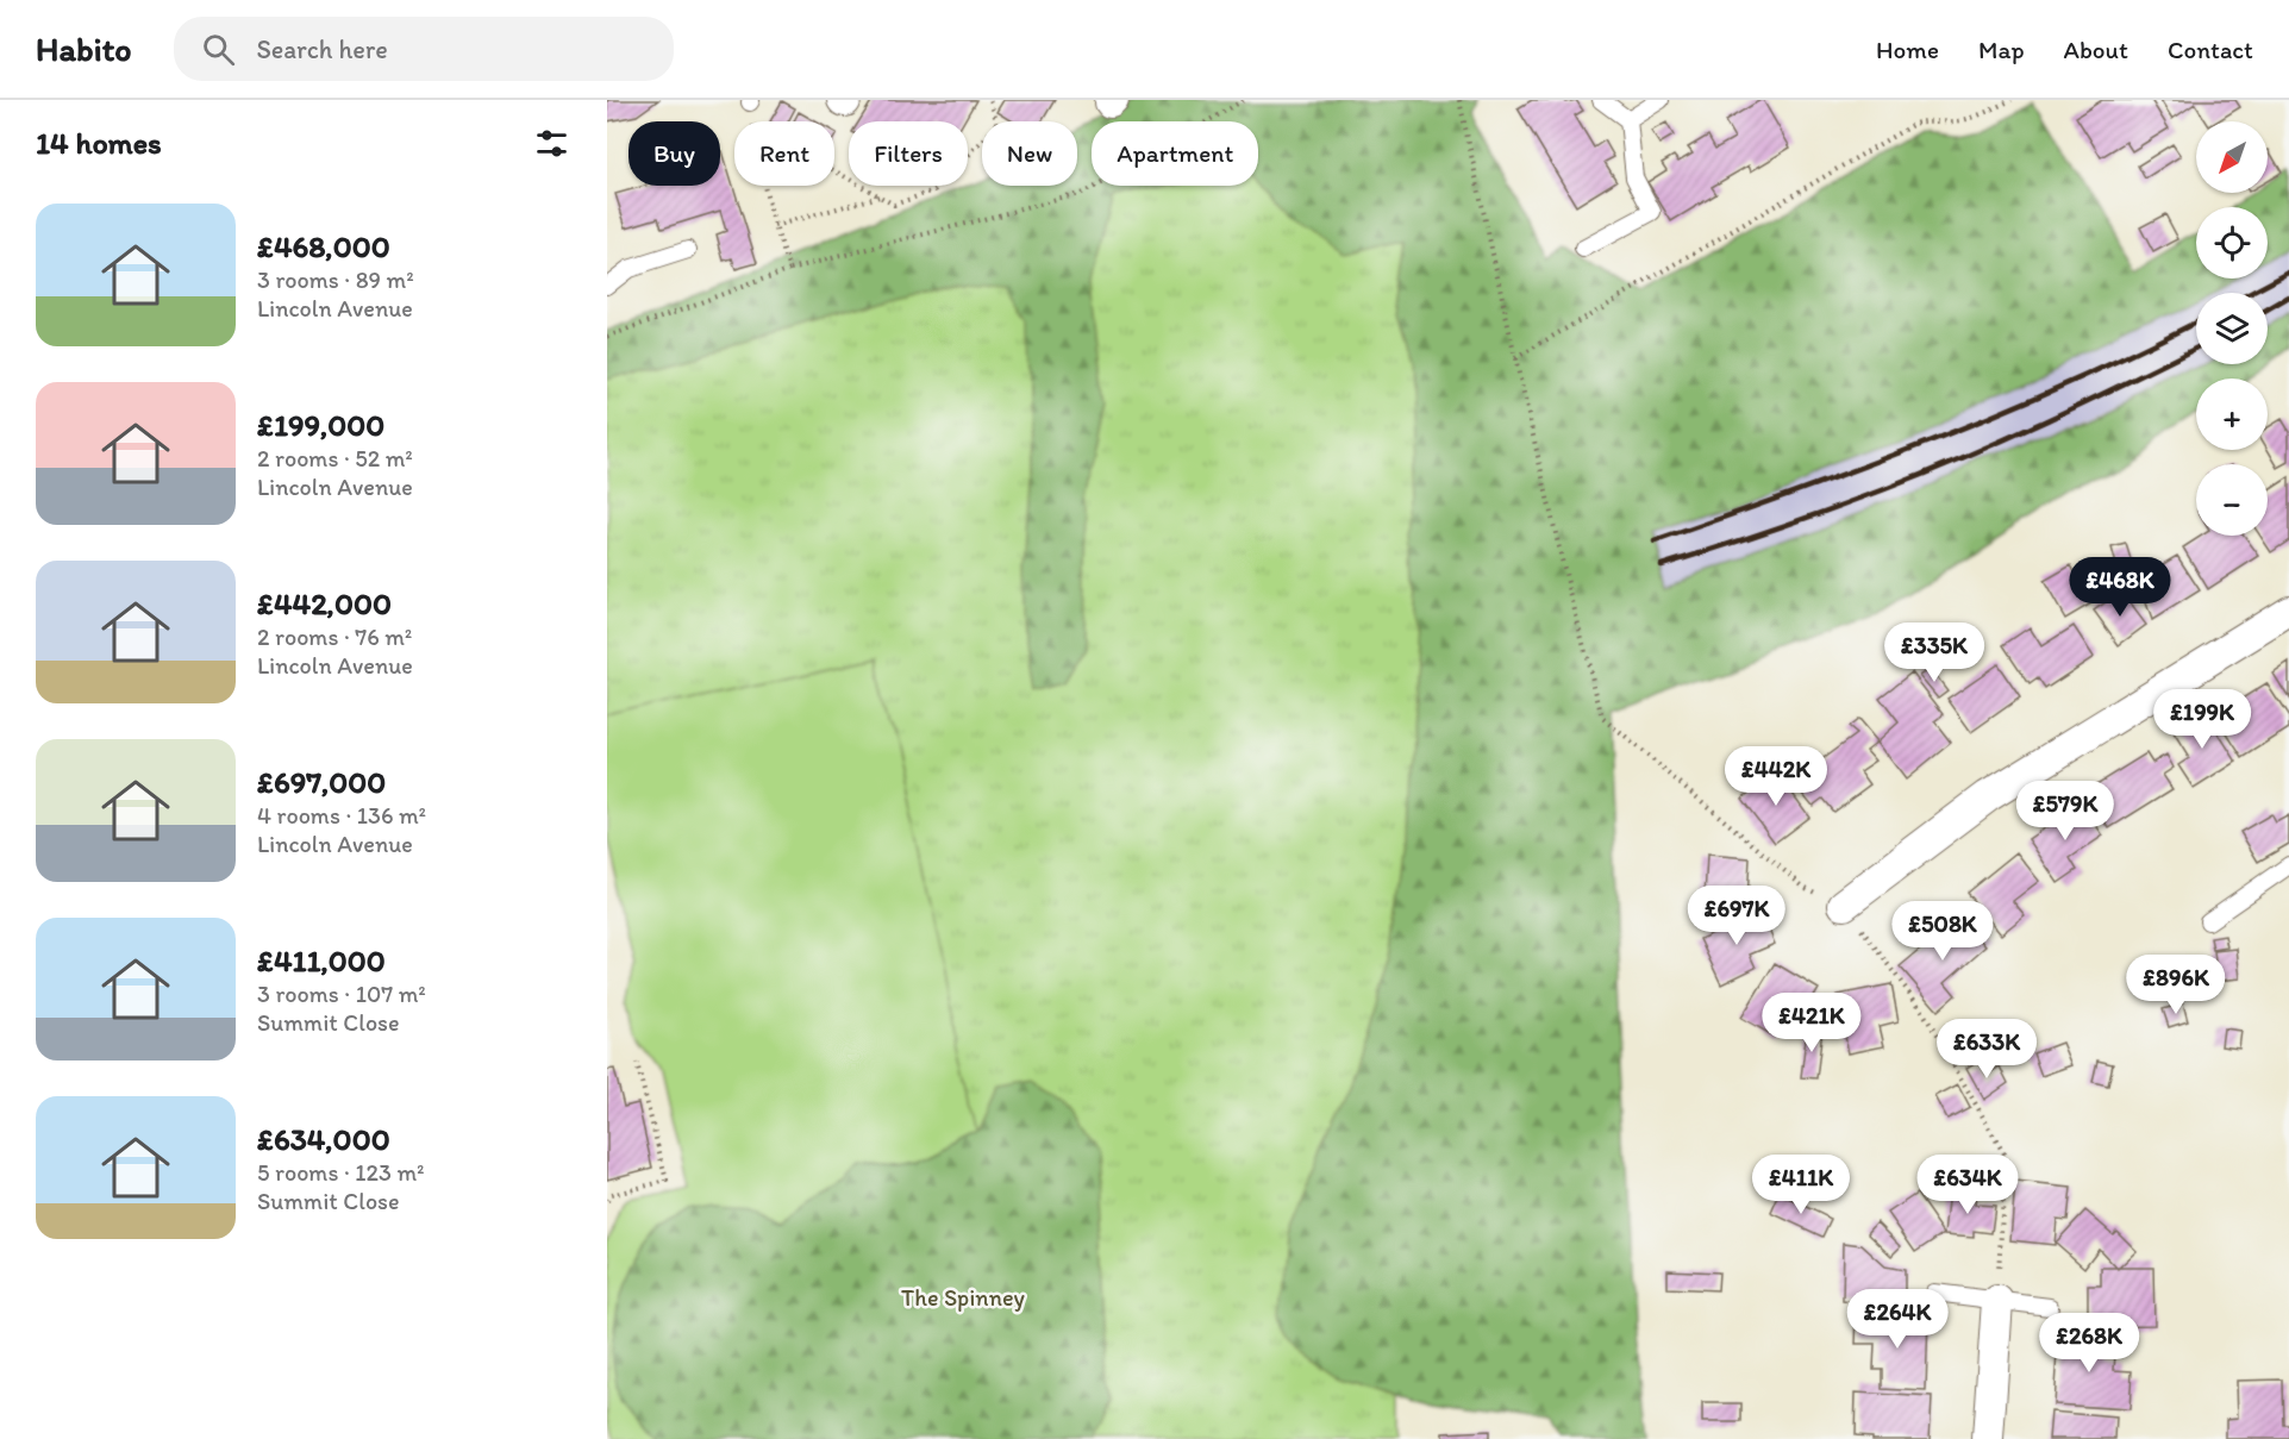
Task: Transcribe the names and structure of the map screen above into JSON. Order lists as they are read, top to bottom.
{
  "parks": ["The Spinney"],
  "north": "bottom left",
  "page": {
    "header": "Habito",
    "search": "Search here",
    "nav": [
      "Home",
      "Map",
      "About",
      "Contact"
    ],
    "heading": "14 homes",
    "map_buttons": ["+", "−"],
    "chip": [
      "Buy",
      "Rent",
      "Filters",
      "New",
      "Apartment"
    ],
    "list": [
      {
        "name": "£468,000",
        "note": "3 rooms · 89 m² · Lincoln Avenue"
      },
      {
        "name": "£199,000",
        "note": "2 rooms · 52 m² · Lincoln Avenue"
      },
      {
        "name": "£442,000",
        "note": "2 rooms · 76 m² · Lincoln Avenue"
      },
      {
        "name": "£697,000",
        "note": "4 rooms · 136 m² · Lincoln Avenue"
      },
      {
        "name": "£411,000",
        "note": "3 rooms · 107 m² · Summit Close"
      },
      {
        "name": "£634,000",
        "note": "5 rooms · 123 m² · Summit Close"
      }
    ],
    "price": [
      "£468K",
      "£335K",
      "£199K",
      "£442K",
      "£579K",
      "£697K",
      "£508K",
      "£896K",
      "£421K",
      "£633K",
      "£411K",
      "£634K",
      "£264K",
      "£268K"
    ]
  }
}
